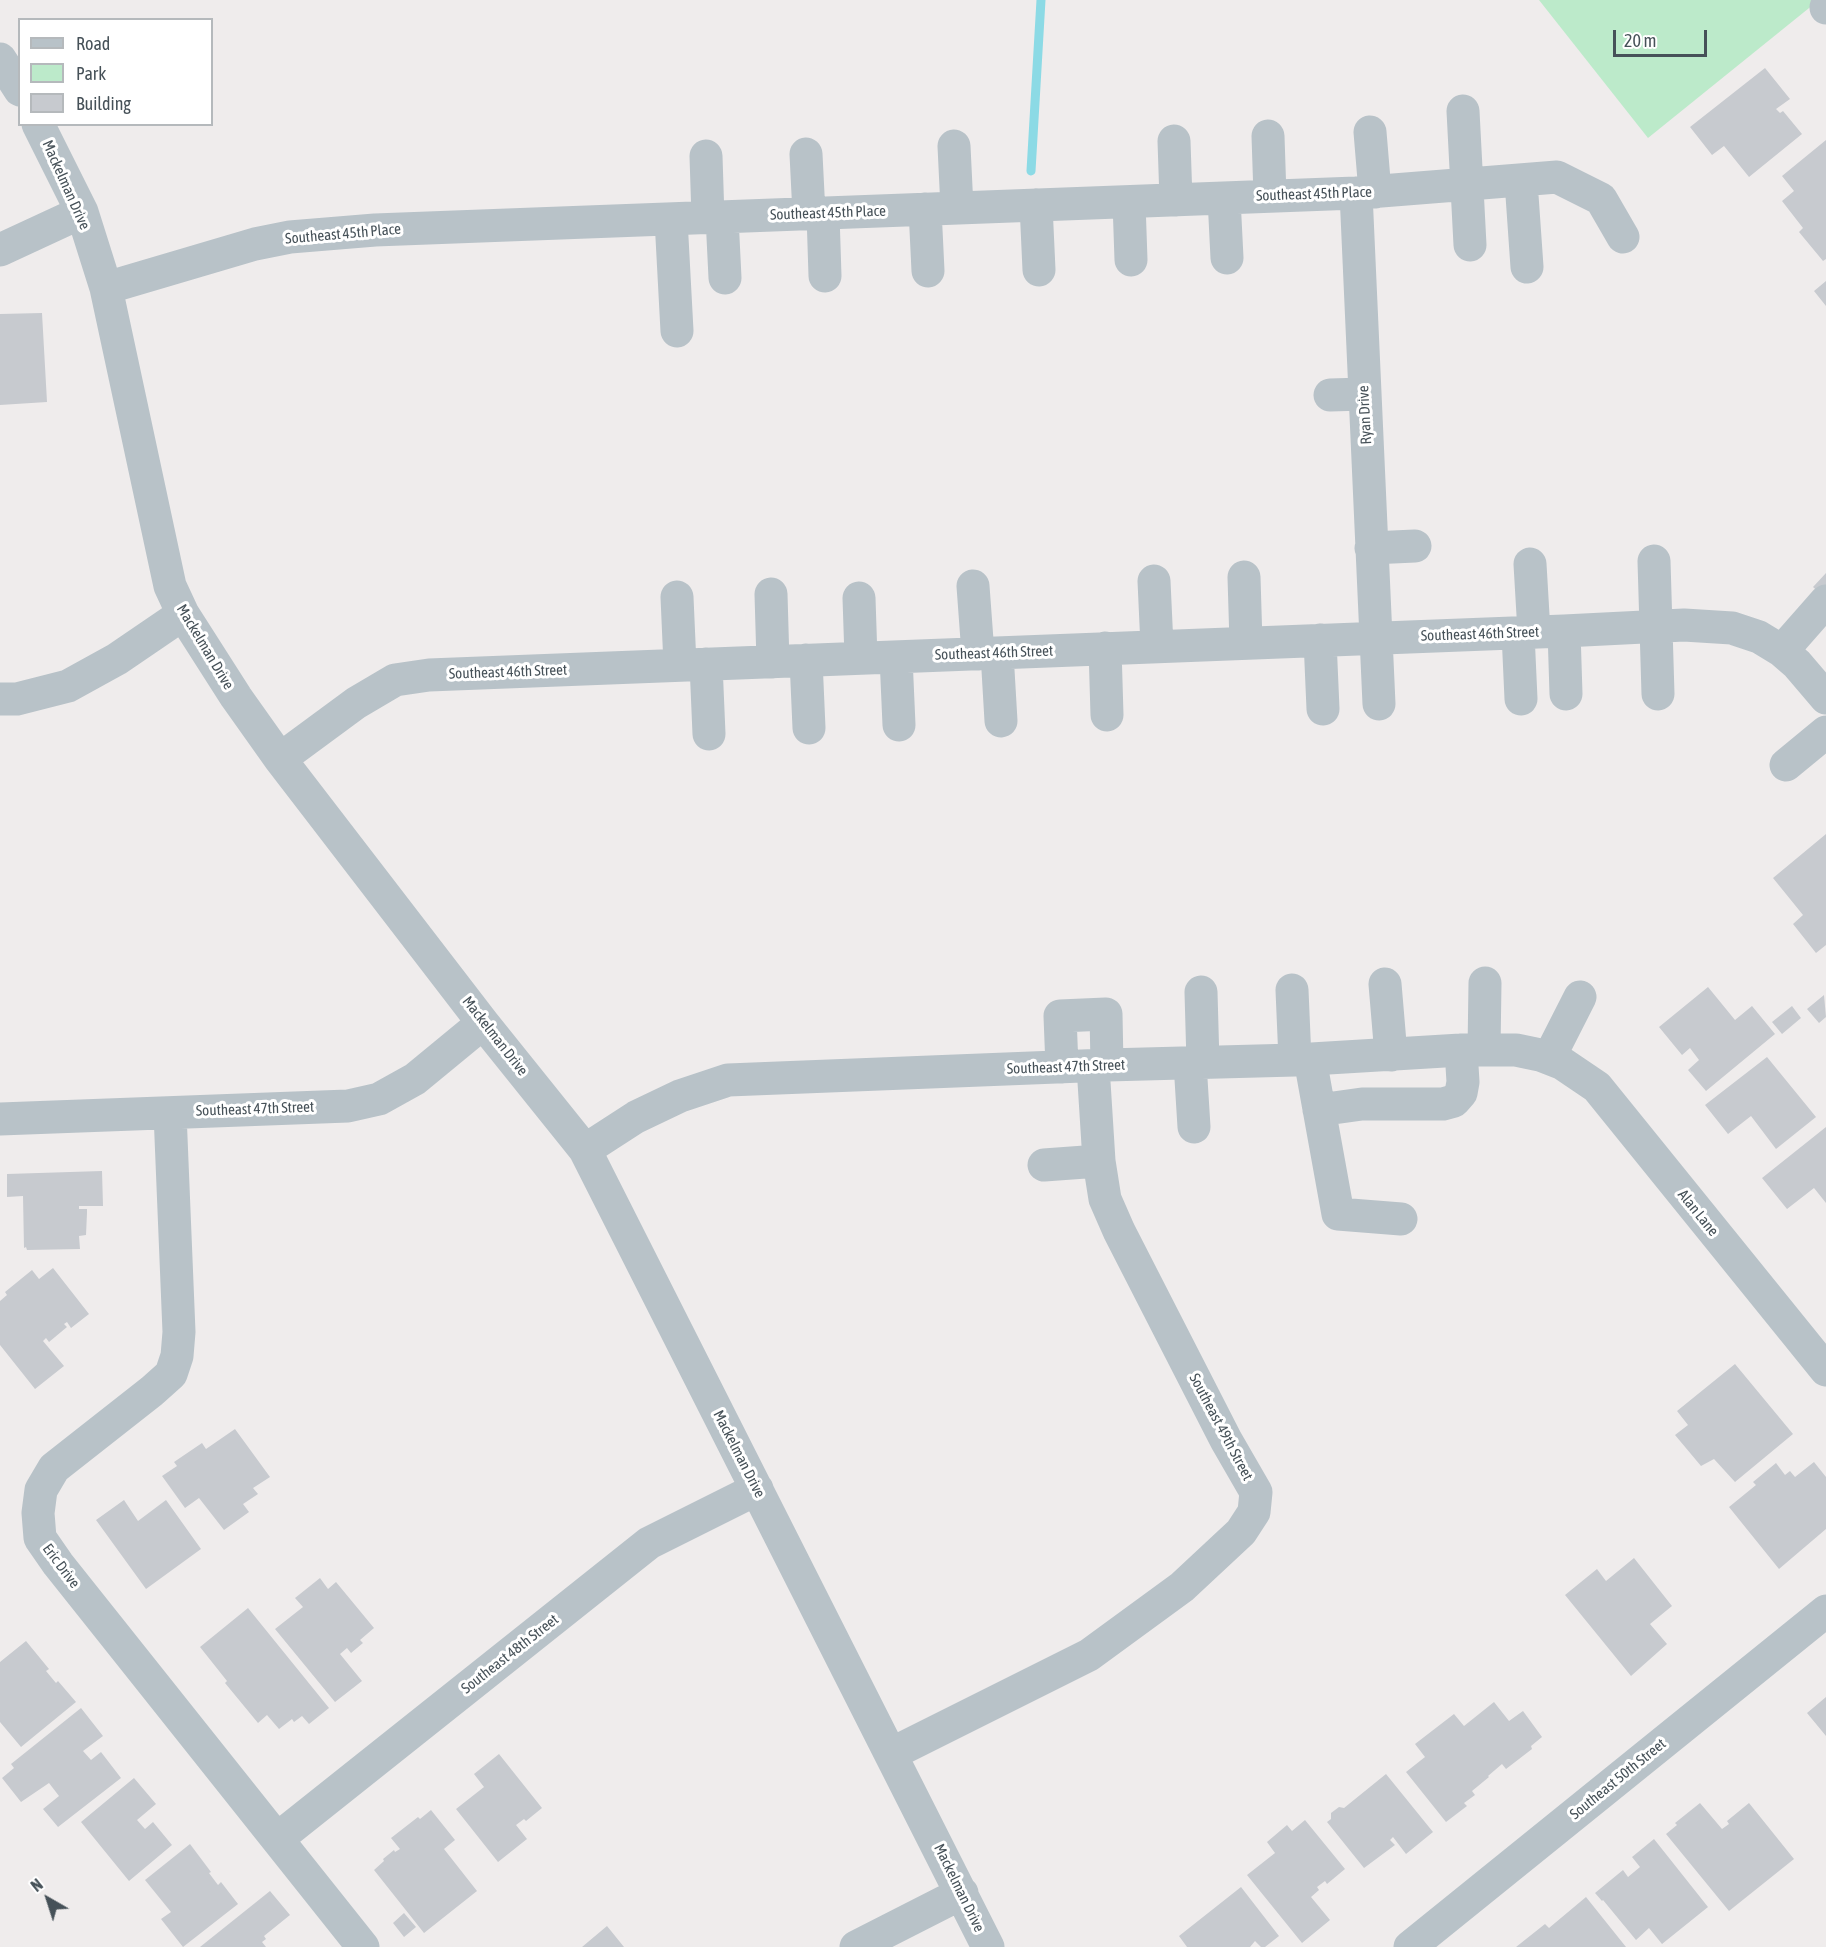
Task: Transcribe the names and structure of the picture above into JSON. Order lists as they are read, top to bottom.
{
  "streets": {
    "street": [
      "Mackelman Drive",
      "Southeast 45th Place",
      "Ryan Drive",
      "Southeast 46th Street",
      "Southeast 47th Street",
      "Alan Lane",
      "Southeast 49th Street",
      "Eric Drive",
      "Southeast 48th Street",
      "Southeast 50th Street"
    ]
  },
  "crossings": [
    ["Mackelman Drive", "Southeast 45th Place"],
    ["Mackelman Drive", "Southeast 46th Street"],
    ["Mackelman Drive", "Southeast 47th Street"],
    ["Mackelman Drive", "Southeast 49th Street"],
    ["Mackelman Drive", "Southeast 48th Street"],
    ["Southeast 45th Place", "Ryan Drive"],
    ["Ryan Drive", "Southeast 46th Street"],
    ["Southeast 47th Street", "Alan Lane"],
    ["Southeast 47th Street", "Southeast 49th Street"],
    ["Southeast 47th Street", "Eric Drive"],
    ["Eric Drive", "Southeast 48th Street"]
  ],
  "legend": ["Road", "Park", "Building"],
  "scale_bar": "20 m",
  "north": "top left"
}
